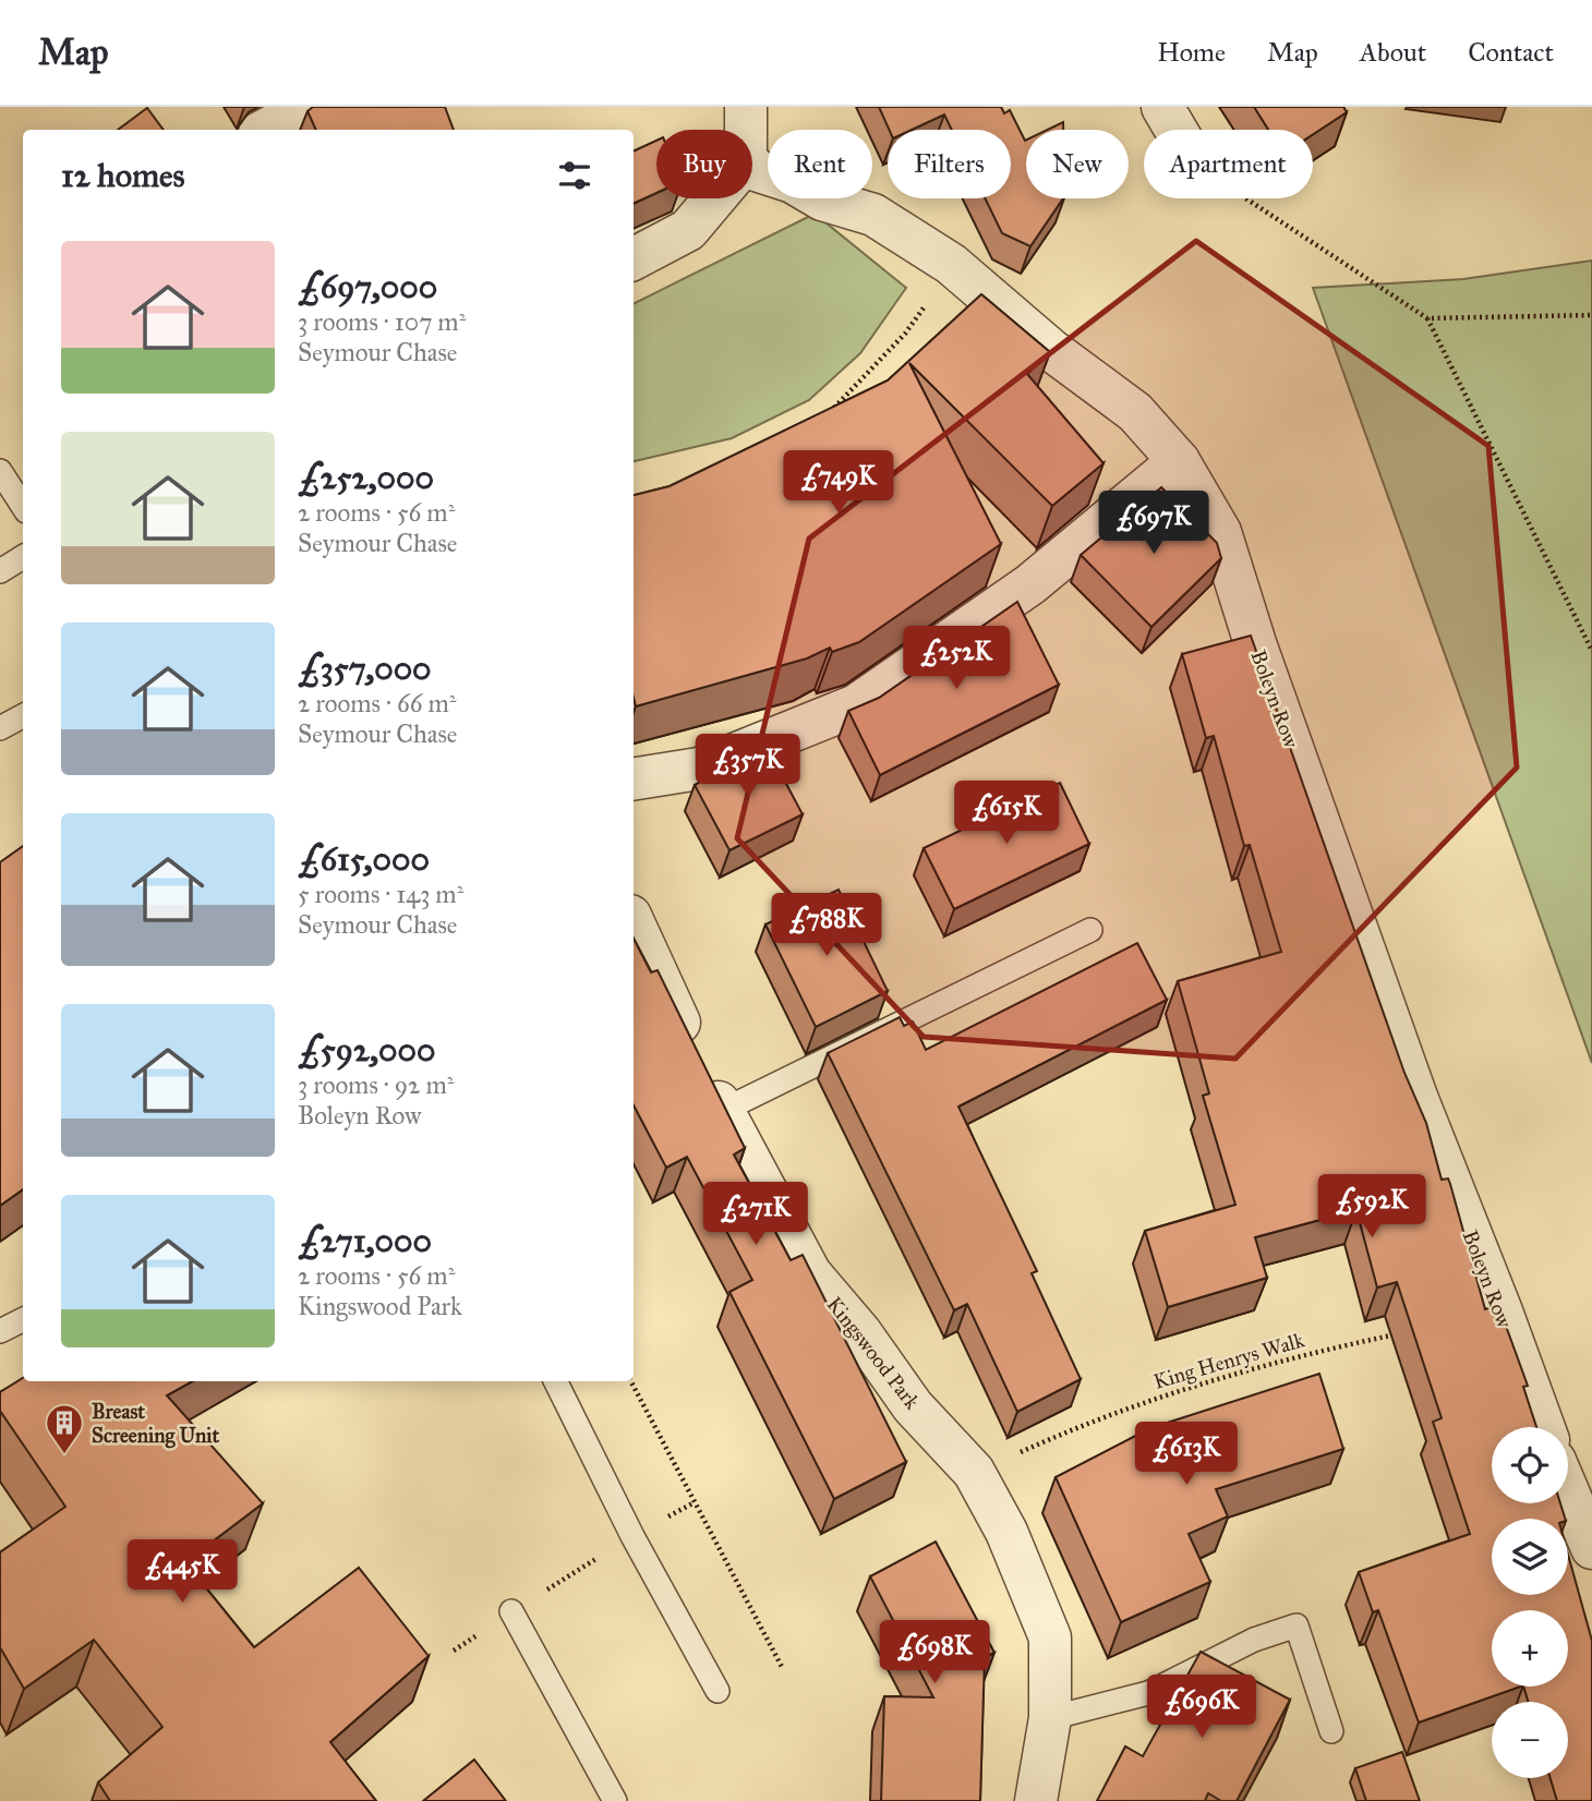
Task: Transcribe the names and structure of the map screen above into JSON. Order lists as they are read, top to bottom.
{
  "streets": {
    "street": ["Boleyn Row", "Kingswood Park"],
    "path": ["King Henrys Walk"]
  },
  "crossings": [
    ["Kingswood Park", "King Henrys Walk"]
  ],
  "places": {
    "building": ["Breast Screening Unit"]
  },
  "page": {
    "header": "Map",
    "nav": [
      "Home",
      "Map",
      "About",
      "Contact"
    ],
    "chip": [
      "Buy",
      "Rent",
      "Filters",
      "New",
      "Apartment"
    ],
    "heading": "12 homes",
    "list": [
      {
        "name": "£697,000",
        "note": "3 rooms · 107 m² · Seymour Chase"
      },
      {
        "name": "£252,000",
        "note": "2 rooms · 56 m² · Seymour Chase"
      },
      {
        "name": "£357,000",
        "note": "2 rooms · 66 m² · Seymour Chase"
      },
      {
        "name": "£615,000",
        "note": "5 rooms · 143 m² · Seymour Chase"
      },
      {
        "name": "£592,000",
        "note": "3 rooms · 92 m² · Boleyn Row"
      },
      {
        "name": "£271,000",
        "note": "2 rooms · 56 m² · Kingswood Park"
      }
    ],
    "price": [
      "£749K",
      "£697K",
      "£252K",
      "£357K",
      "£615K",
      "£788K",
      "£592K",
      "£271K",
      "£613K",
      "£445K",
      "£698K",
      "£696K"
    ],
    "map_buttons": ["+", "−"]
  }
}
